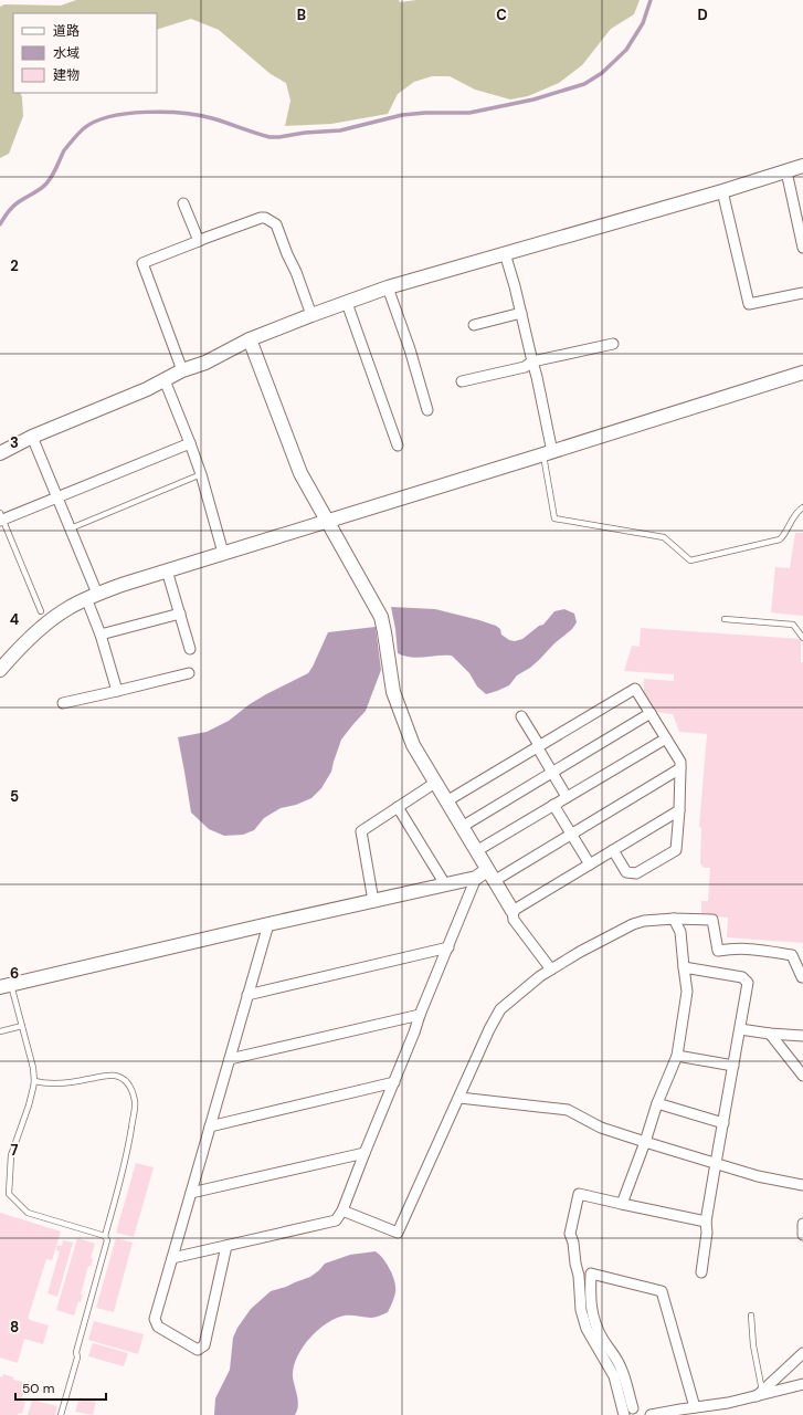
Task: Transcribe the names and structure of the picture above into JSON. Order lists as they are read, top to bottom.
{
  "legend": ["道路", "水域", "建物"],
  "scale_bar": "50 m",
  "grid": {
    "columns": ["B", "C", "D"],
    "rows": [
      "2",
      "3",
      "4",
      "5",
      "6",
      "7",
      "8"
    ]
  }
}
